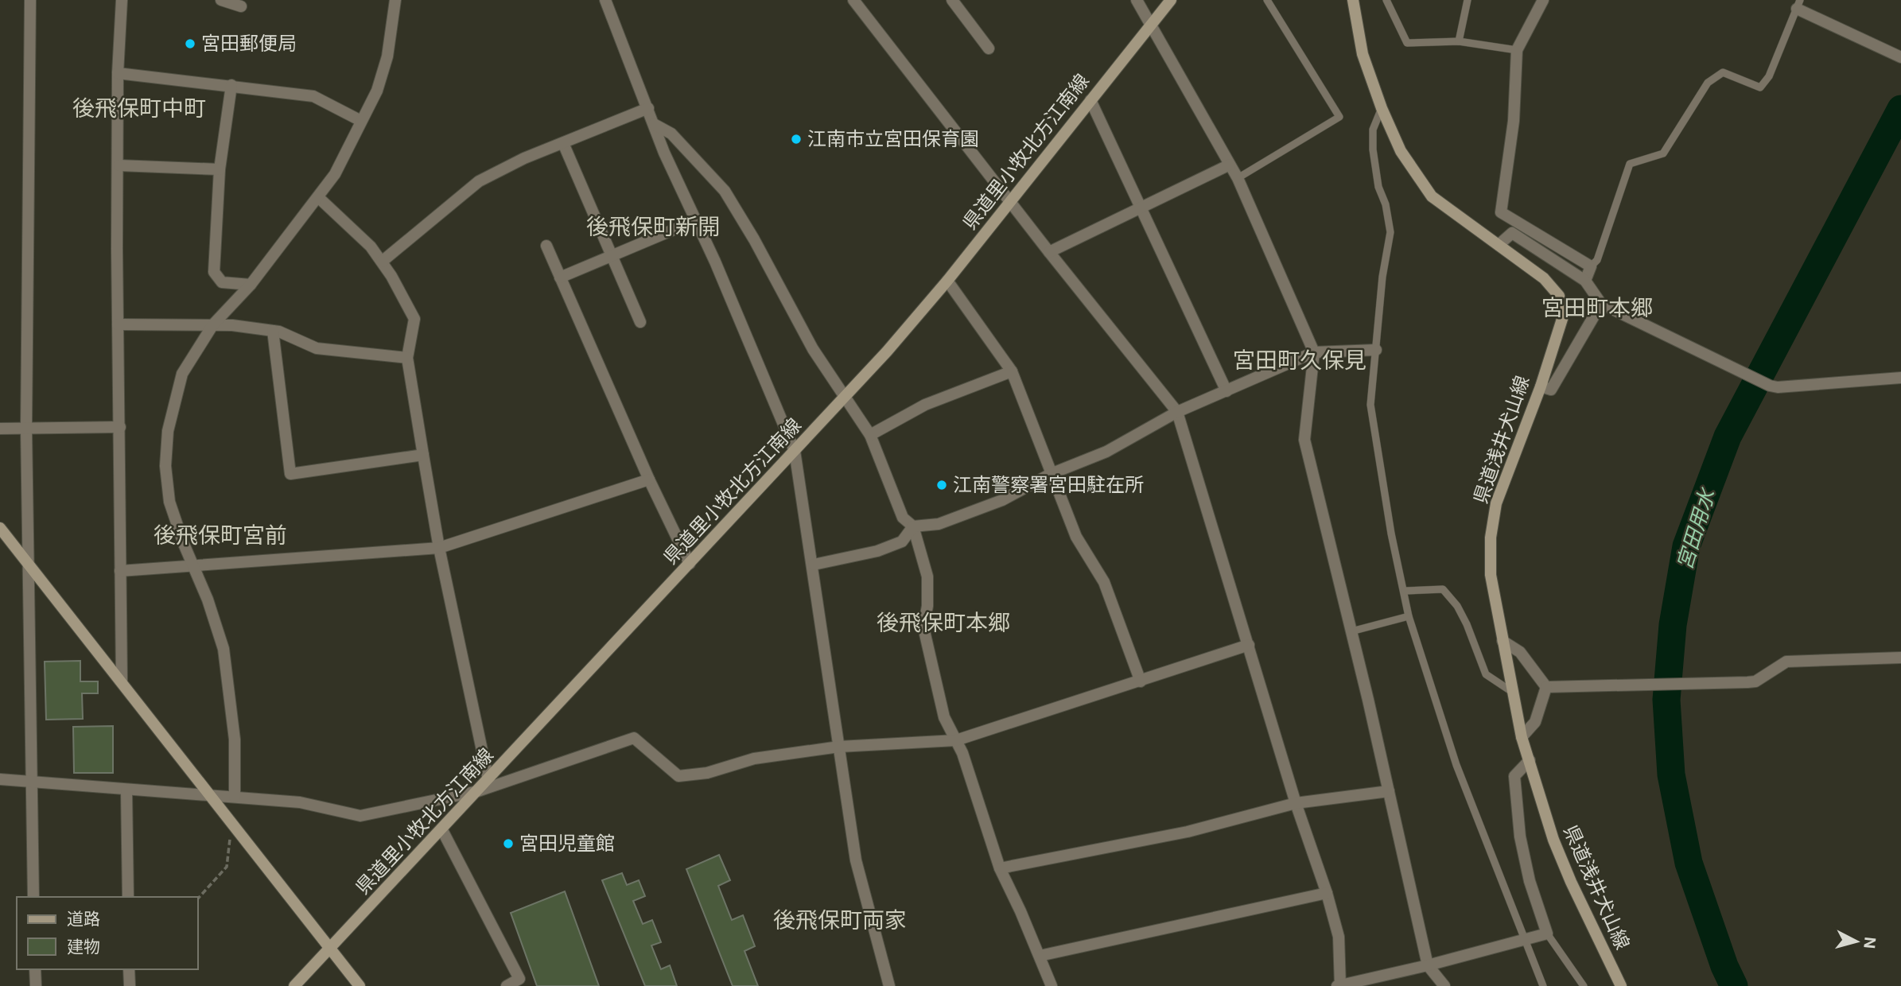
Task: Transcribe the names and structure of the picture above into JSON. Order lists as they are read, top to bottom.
{
  "streets": {
    "main road": ["県道里小牧北方江南線", "県道浅井犬山線"]
  },
  "districts": [
    "後飛保町中町",
    "後飛保町新開",
    "宮田町本郷",
    "宮田町久保見",
    "後飛保町宮前",
    "後飛保町本郷",
    "後飛保町両家"
  ],
  "water": ["宮田用水"],
  "places": [
    "宮田郵便局",
    "江南市立宮田保育園",
    "江南警察署宮田駐在所",
    "宮田児童館"
  ],
  "legend": ["道路", "建物"],
  "north": "right"
}
